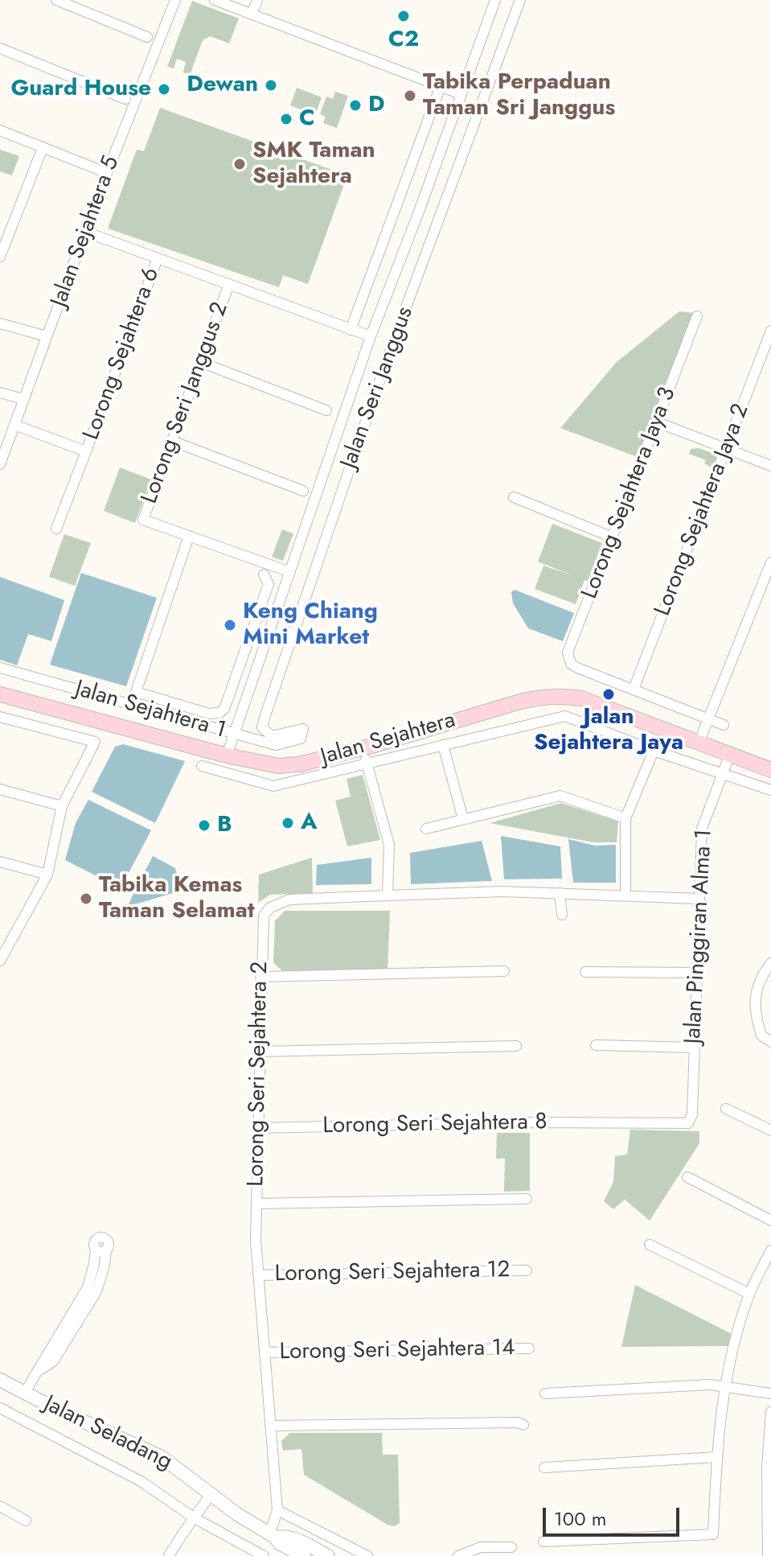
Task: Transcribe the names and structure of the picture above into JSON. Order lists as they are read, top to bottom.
{
  "streets": {
    "main road": ["Jalan Sejahtera"],
    "street": [
      "Jalan Sejahtera 5",
      "Lorong Sejahtera 6",
      "Jalan Seri Janggus",
      "Lorong Seri Janggus 2",
      "Lorong Sejahtera Jaya 3",
      "Lorong Sejahtera Jaya 2",
      "Jalan Sejahtera 1",
      "Jalan Pinggiran Alma 1",
      "Lorong Seri Sejahtera 2",
      "Lorong Seri Sejahtera 8",
      "Lorong Seri Sejahtera 12",
      "Lorong Seri Sejahtera 14",
      "Jalan Seladang"
    ]
  },
  "crossings": [
    ["Jalan Sejahtera 5", "Lorong Sejahtera 6"],
    ["Jalan Seri Janggus", "Lorong Seri Janggus 2"],
    ["Jalan Seri Janggus", "Jalan Sejahtera 1"],
    ["Jalan Seri Janggus", "Jalan Sejahtera"],
    ["Lorong Sejahtera Jaya 3", "Lorong Sejahtera Jaya 2"],
    ["Jalan Sejahtera", "Jalan Pinggiran Alma 1"],
    ["Jalan Pinggiran Alma 1", "Lorong Seri Sejahtera 2"],
    ["Jalan Pinggiran Alma 1", "Lorong Seri Sejahtera 8"],
    ["Lorong Seri Sejahtera 2", "Lorong Seri Sejahtera 8"],
    ["Lorong Seri Sejahtera 2", "Lorong Seri Sejahtera 12"],
    ["Lorong Seri Sejahtera 2", "Lorong Seri Sejahtera 14"]
  ],
  "places": [
    "C2",
    "Dewan",
    "Guard House",
    "Tabika Perpaduan Taman Sri Janggus",
    "D",
    "C",
    "SMK Taman Sejahtera",
    "Keng Chiang Mini Market",
    "Jalan Sejahtera Jaya",
    "A",
    "B",
    "Tabika Kemas Taman Selamat"
  ],
  "scale_bar": "100 m"
}
